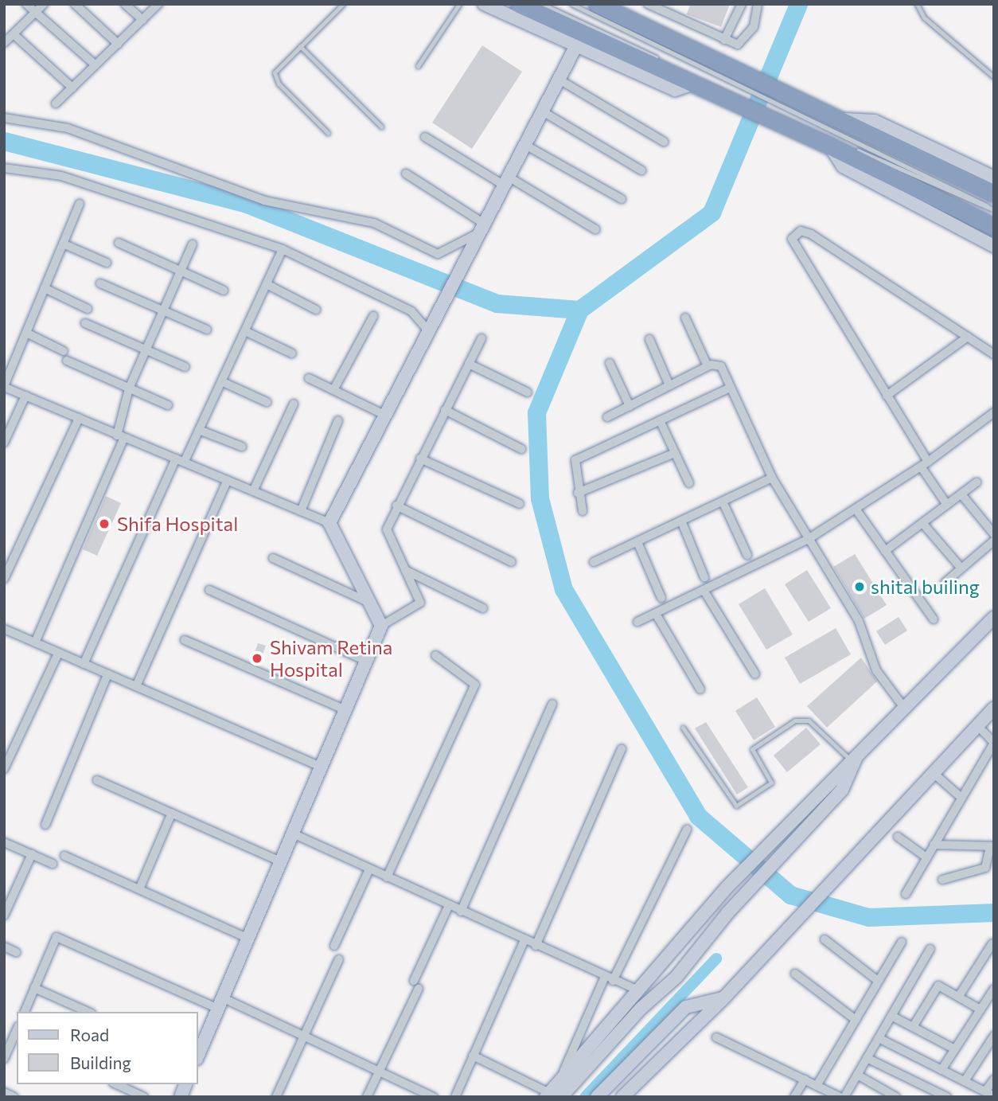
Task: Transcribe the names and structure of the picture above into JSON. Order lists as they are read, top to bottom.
{
  "places": ["Shifa Hospital", "shital builing", "Shivam Retina Hospital"],
  "legend": ["Road", "Building"]
}
